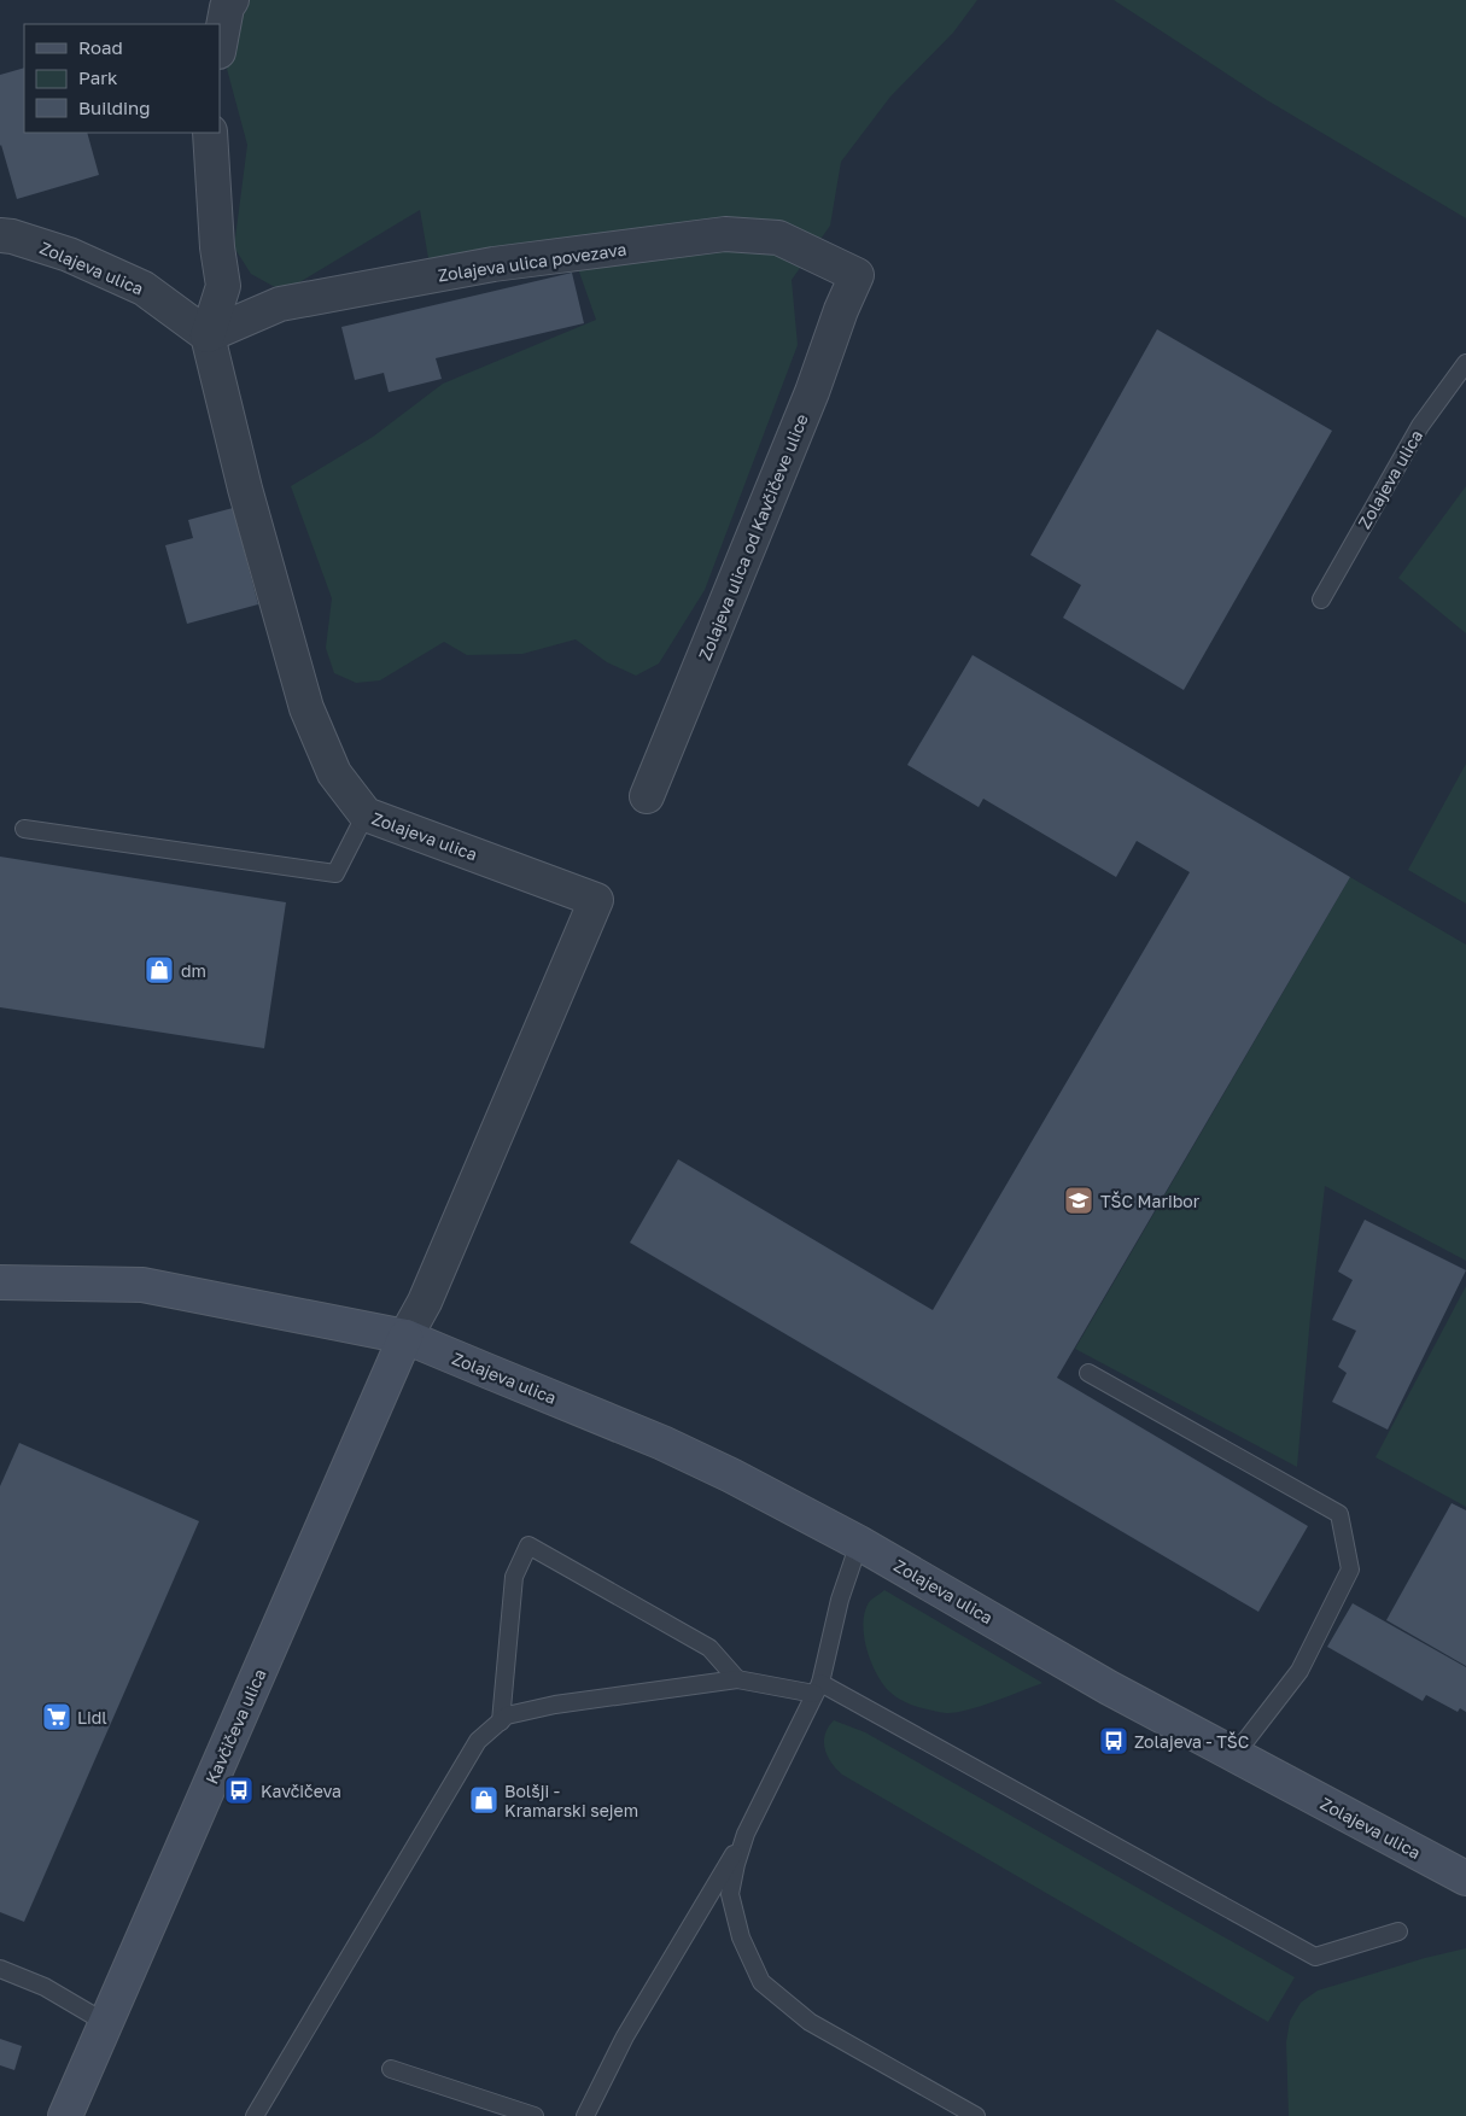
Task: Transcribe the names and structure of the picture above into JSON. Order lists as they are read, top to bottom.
{
  "streets": {
    "street": [
      "Zolajeva ulica povezava",
      "Zolajeva ulica",
      "Zolajeva ulica od Kavčičeve ulice",
      "Kavčičeva ulica"
    ]
  },
  "crossings": [
    ["Zolajeva ulica povezava", "Zolajeva ulica"],
    ["Zolajeva ulica povezava", "Zolajeva ulica od Kavčičeve ulice"],
    ["Zolajeva ulica", "Kavčičeva ulica"]
  ],
  "places": {
    "shop": ["dm", "Bolšji - Kramarski sejem"],
    "school or university": ["TŠC Maribor"],
    "supermarket": ["Lidl"],
    "bus stop": ["Zolajeva - TŠC", "Kavčičeva"]
  },
  "legend": ["Road", "Park", "Building"]
}
